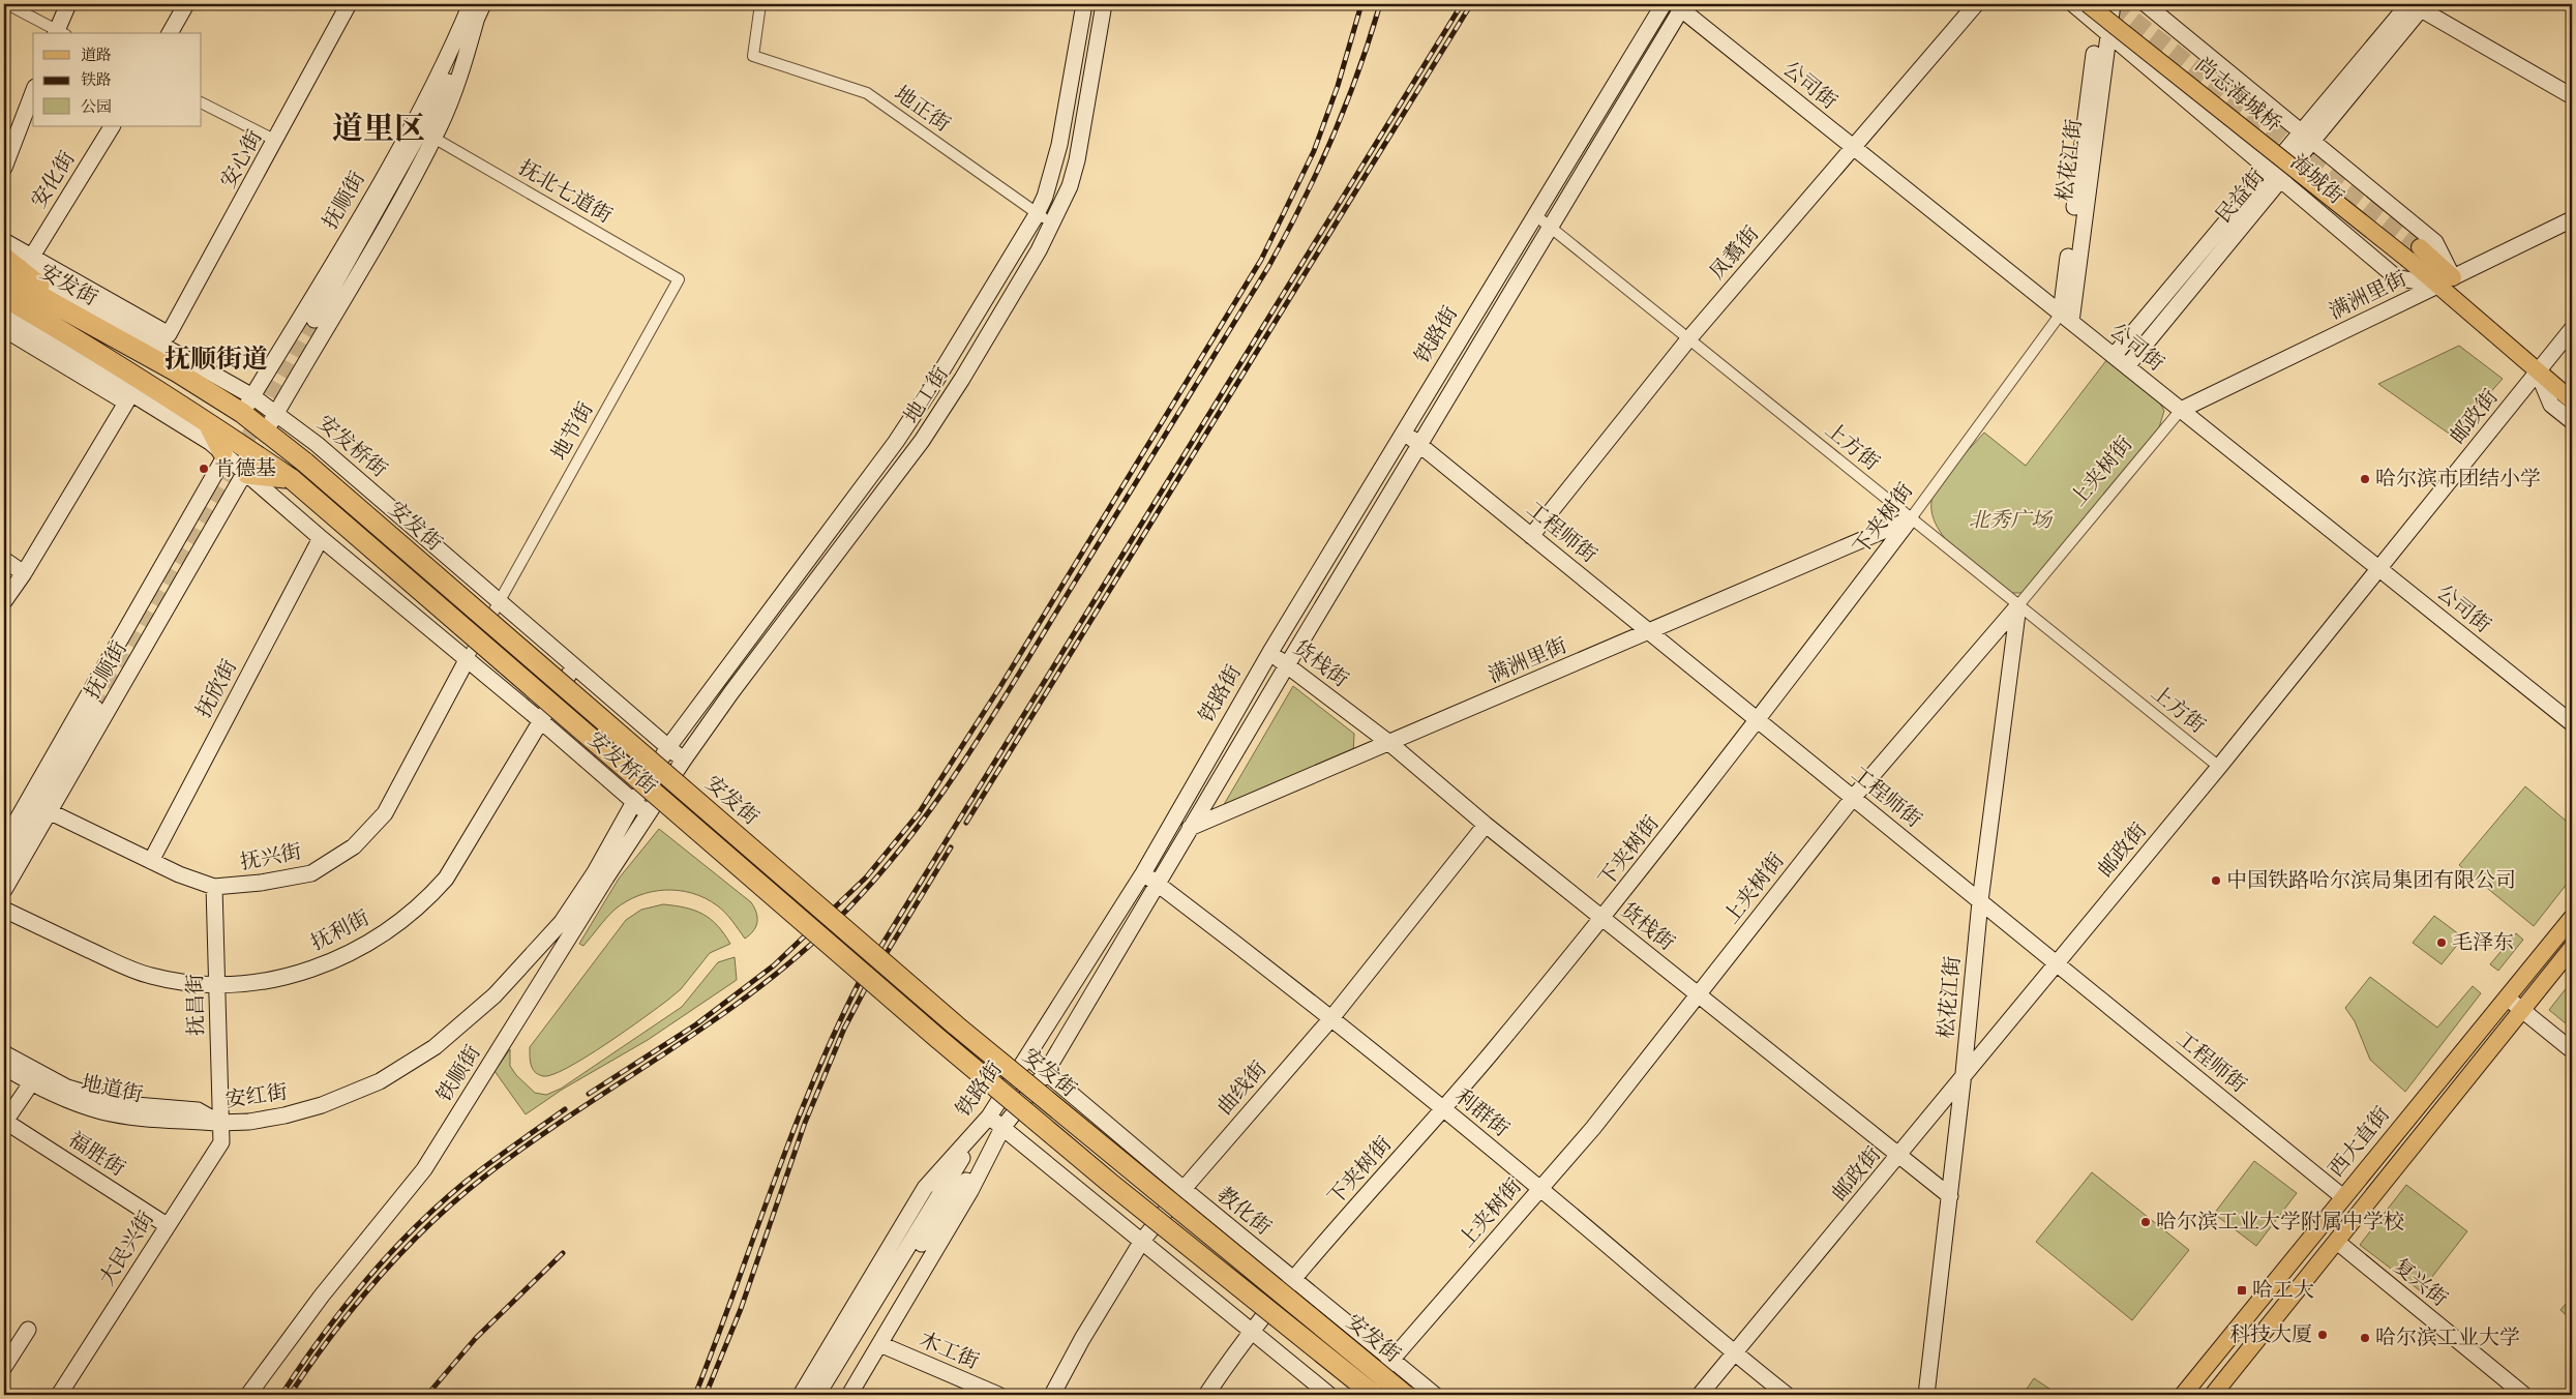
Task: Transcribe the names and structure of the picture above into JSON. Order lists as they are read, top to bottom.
{
  "streets": {
    "highway": ["安发街"],
    "main road": ["尚志海城桥", "海城街", "西大直街"],
    "street": [
      "公司街",
      "地正街",
      "安心街",
      "松花江街",
      "安化街",
      "抚北七道街",
      "民益街",
      "抚顺街",
      "凤翥街",
      "满洲里街",
      "铁路街",
      "地工街",
      "邮政街",
      "地节街",
      "安发桥街",
      "上方街",
      "上夹树街",
      "下夹树街",
      "工程师街",
      "货栈街",
      "抚欣街",
      "抚兴街",
      "抚利街",
      "抚昌街",
      "铁顺街",
      "曲线街",
      "地道街",
      "安红街",
      "利群街",
      "福胜街",
      "教化街",
      "大民兴街",
      "复兴街",
      "木工街"
    ]
  },
  "crossings": [
    ["公司街", "松花江街"],
    ["公司街", "民益街"],
    ["公司街", "凤翥街"],
    ["公司街", "满洲里街"],
    ["公司街", "铁路街"],
    ["公司街", "邮政街"],
    ["公司街", "上夹树街"],
    ["公司街", "下夹树街"],
    ["地正街", "地工街"],
    ["安心街", "安发街"],
    ["松花江街", "海城街"],
    ["松花江街", "邮政街"],
    ["松花江街", "上方街"],
    ["松花江街", "上夹树街"],
    ["松花江街", "下夹树街"],
    ["松花江街", "工程师街"],
    ["松花江街", "货栈街"],
    ["安化街", "安发街"],
    ["海城街", "民益街"],
    ["海城街", "满洲里街"],
    ["海城街", "邮政街"],
    ["抚北七道街", "抚顺街"],
    ["抚北七道街", "地节街"],
    ["抚顺街", "安发街"],
    ["抚顺街", "安发桥街"],
    ["抚顺街", "抚兴街"],
    ["凤翥街", "上方街"],
    ["凤翥街", "工程师街"],
    ["安发街", "安发桥街"],
    ["满洲里街", "铁路街"],
    ["满洲里街", "上方街"],
    ["满洲里街", "上夹树街"],
    ["满洲里街", "下夹树街"],
    ["满洲里街", "工程师街"],
    ["满洲里街", "货栈街"],
    ["铁路街", "上方街"],
    ["铁路街", "工程师街"],
    ["铁路街", "货栈街"],
    ["铁路街", "利群街"],
    ["铁路街", "教化街"],
    ["地工街", "安发桥街"],
    ["地工街", "铁顺街"],
    ["邮政街", "上方街"],
    ["邮政街", "工程师街"],
    ["邮政街", "货栈街"],
    ["邮政街", "利群街"],
    ["地节街", "安发桥街"],
    ["地节街", "抚兴街"],
    ["安发桥街", "抚欣街"],
    ["安发桥街", "抚兴街"],
    ["安发桥街", "抚利街"],
    ["安发桥街", "铁顺街"],
    ["安发桥街", "安红街"],
    ["上方街", "上夹树街"],
    ["上方街", "下夹树街"],
    ["上夹树街", "工程师街"],
    ["上夹树街", "货栈街"],
    ["上夹树街", "利群街"],
    ["上夹树街", "教化街"],
    ["下夹树街", "工程师街"],
    ["下夹树街", "货栈街"],
    ["下夹树街", "利群街"],
    ["下夹树街", "教化街"],
    ["工程师街", "西大直街"],
    ["货栈街", "曲线街"],
    ["抚欣街", "抚兴街"],
    ["抚兴街", "抚昌街"],
    ["抚利街", "抚昌街"],
    ["抚昌街", "地道街"],
    ["抚昌街", "安红街"],
    ["抚昌街", "大民兴街"],
    ["曲线街", "利群街"],
    ["曲线街", "教化街"],
    ["地道街", "安红街"],
    ["地道街", "大民兴街"],
    ["安红街", "大民兴街"],
    ["福胜街", "大民兴街"]
  ],
  "districts": ["道里区", "抚顺街道"],
  "parks": ["北秀广场"],
  "places": {
    "other": [
      "肯德基",
      "哈尔滨市团结小学",
      "中国铁路哈尔滨局集团有限公司",
      "毛泽东",
      "哈尔滨工业大学附属中学校",
      "科技大厦",
      "哈尔滨工业大学"
    ],
    "transit": ["哈工大"]
  },
  "legend": ["道路", "铁路", "公园"]
}
